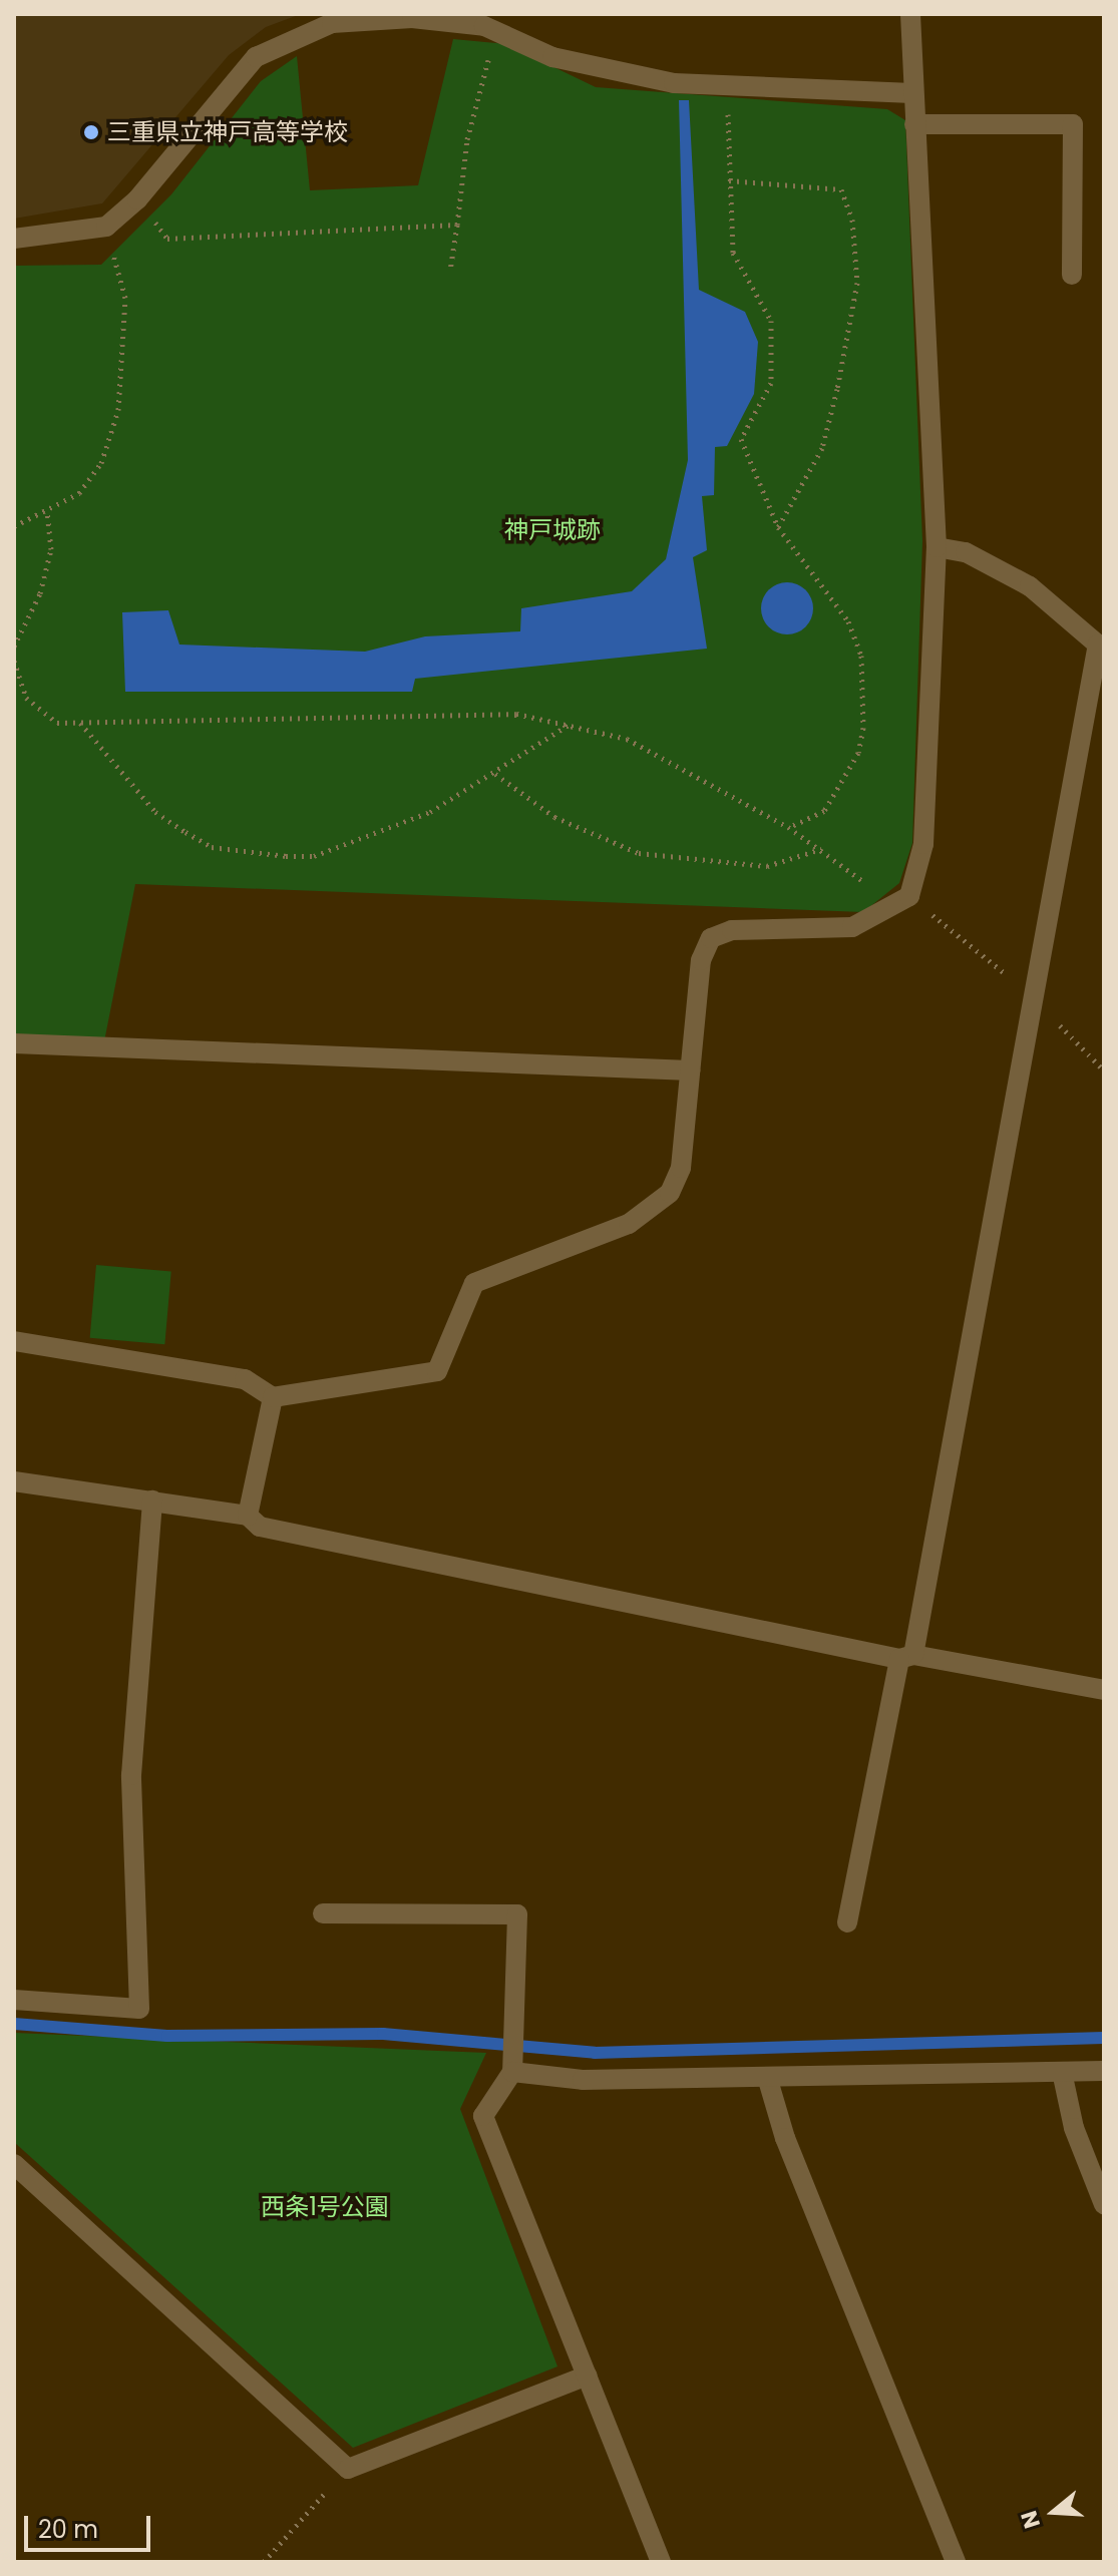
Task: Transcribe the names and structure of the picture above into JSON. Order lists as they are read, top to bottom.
{
  "parks": ["神戸城跡", "西条1号公園"],
  "places": ["三重県立神戸高等学校"],
  "scale_bar": "20 m",
  "north": "left"
}
